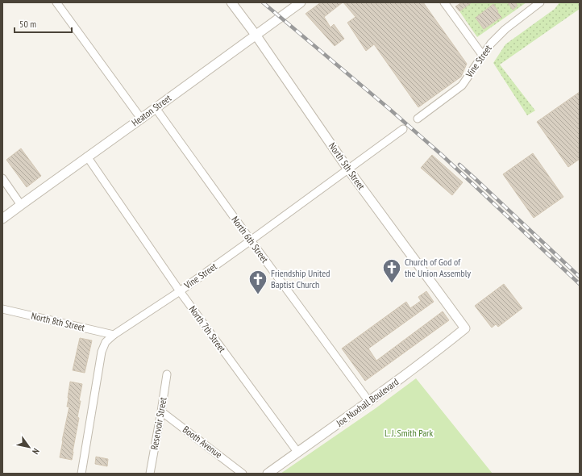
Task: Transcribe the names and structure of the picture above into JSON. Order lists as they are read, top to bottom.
{
  "streets": {
    "street": [
      "Vine Street",
      "Heaton Street",
      "North 5th Street",
      "North 6th Street",
      "North 8th Street",
      "North 7th Street",
      "Joe Nuxhall Boulevard",
      "Reservoir Street",
      "Booth Avenue"
    ]
  },
  "crossings": [
    ["Vine Street", "North 5th Street"],
    ["Vine Street", "North 6th Street"],
    ["Vine Street", "North 8th Street"],
    ["Vine Street", "North 7th Street"],
    ["Heaton Street", "North 5th Street"],
    ["Heaton Street", "North 6th Street"],
    ["Heaton Street", "North 7th Street"],
    ["North 5th Street", "Joe Nuxhall Boulevard"],
    ["North 6th Street", "Joe Nuxhall Boulevard"],
    ["North 7th Street", "Joe Nuxhall Boulevard"],
    ["Reservoir Street", "Booth Avenue"]
  ],
  "parks": ["L. J. Smith Park"],
  "places": {
    "church": ["Church of God of the Union Assembly", "Friendship United Baptist Church"]
  },
  "scale_bar": "50 m",
  "north": "bottom right"
}
